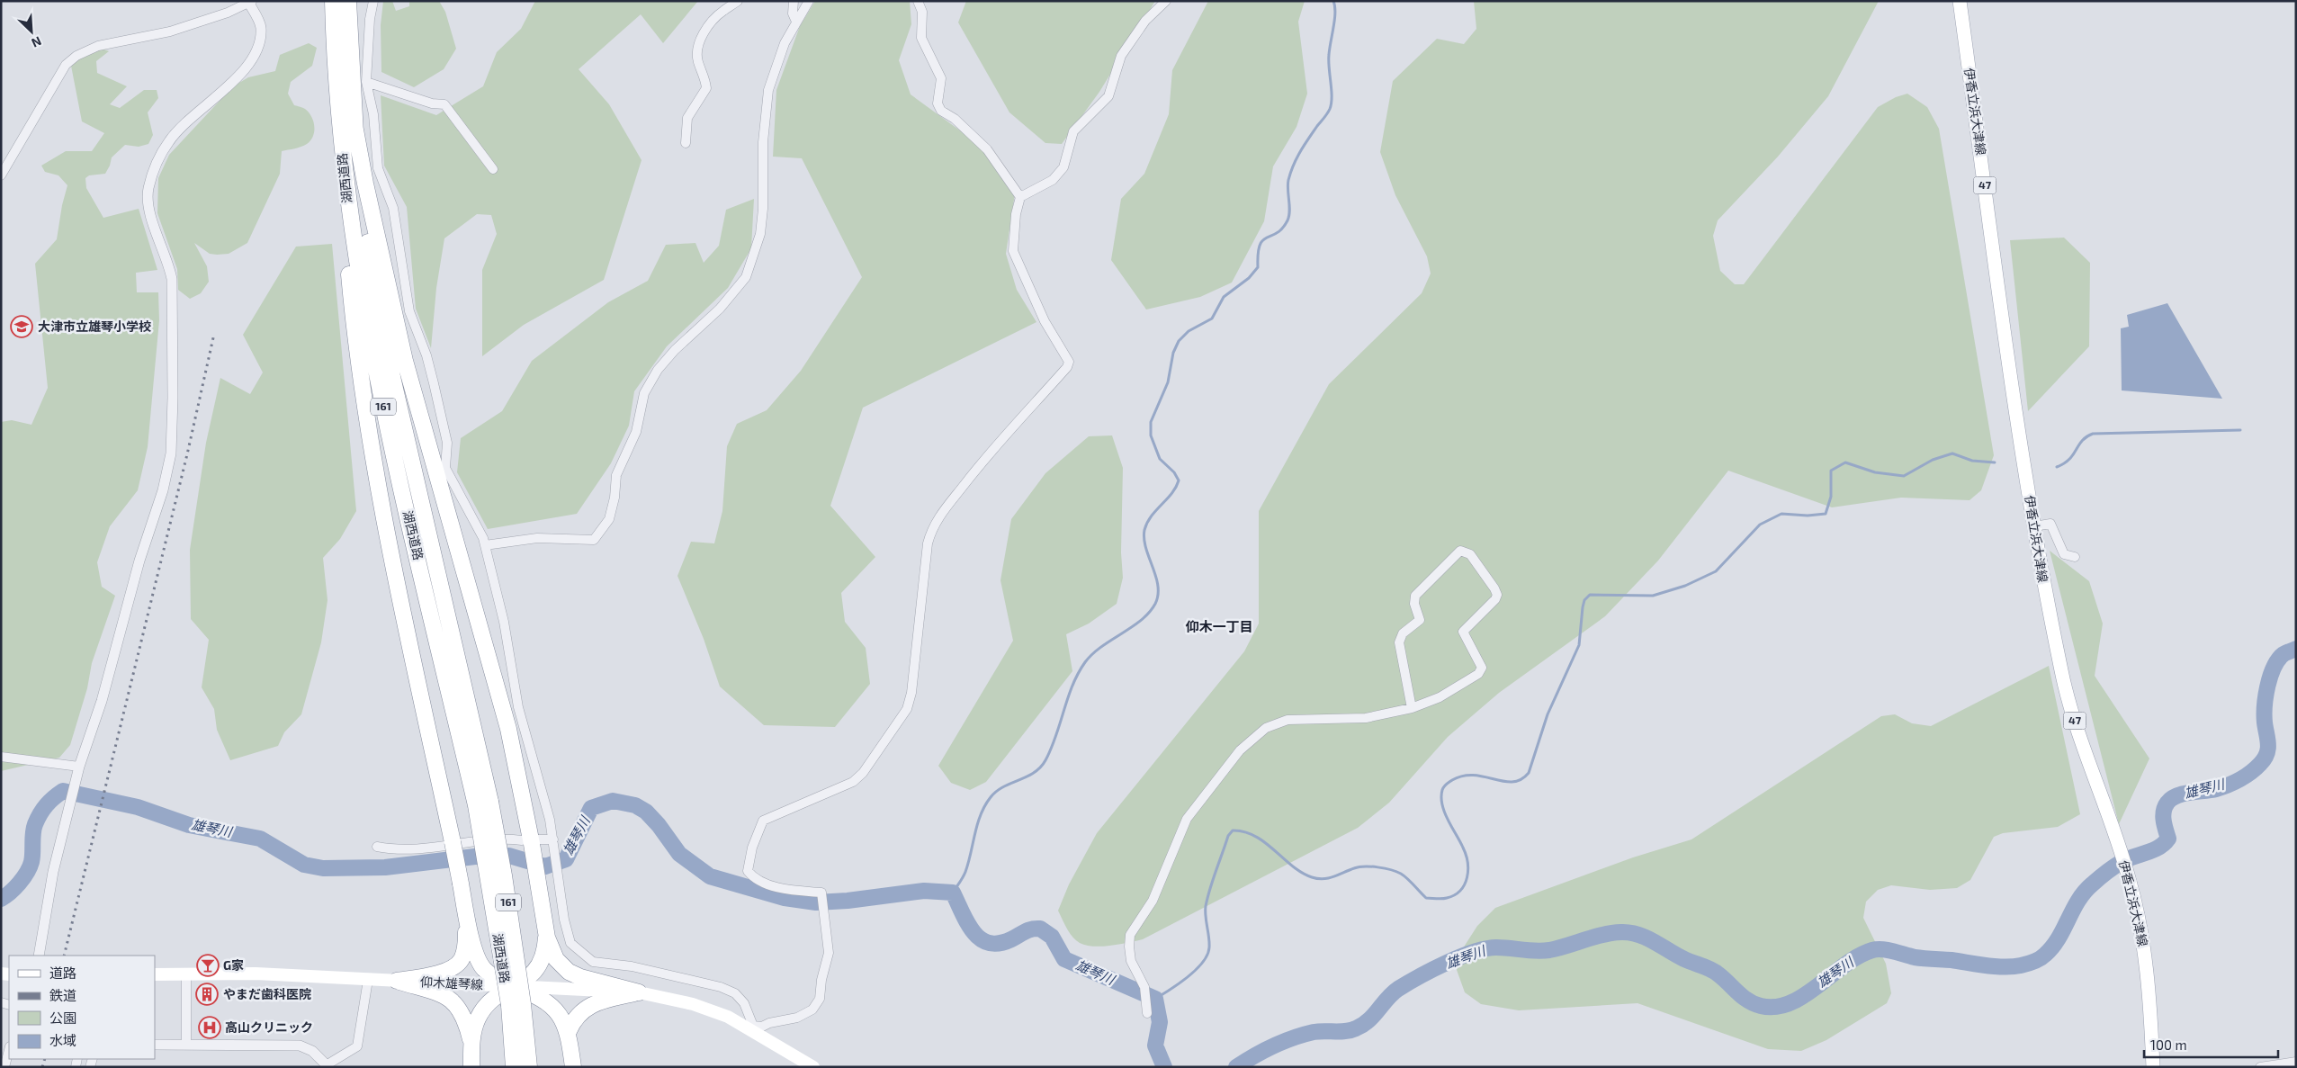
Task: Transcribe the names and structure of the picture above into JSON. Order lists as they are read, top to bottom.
{
  "streets": {
    "highway": ["湖西道路", "161"],
    "main road": ["伊香立浜大津線", "47", "仰木雄琴線"]
  },
  "districts": ["仰木一丁目"],
  "water": ["雄琴川"],
  "places": {
    "school or university": ["大津市立雄琴小学校"],
    "bar": ["G家"],
    "building": ["やまだ歯科医院"],
    "hospital": ["高山クリニック"]
  },
  "legend": [
    "道路",
    "鉄道",
    "公園",
    "水域"
  ],
  "scale_bar": "100 m",
  "north": "bottom right"
}
